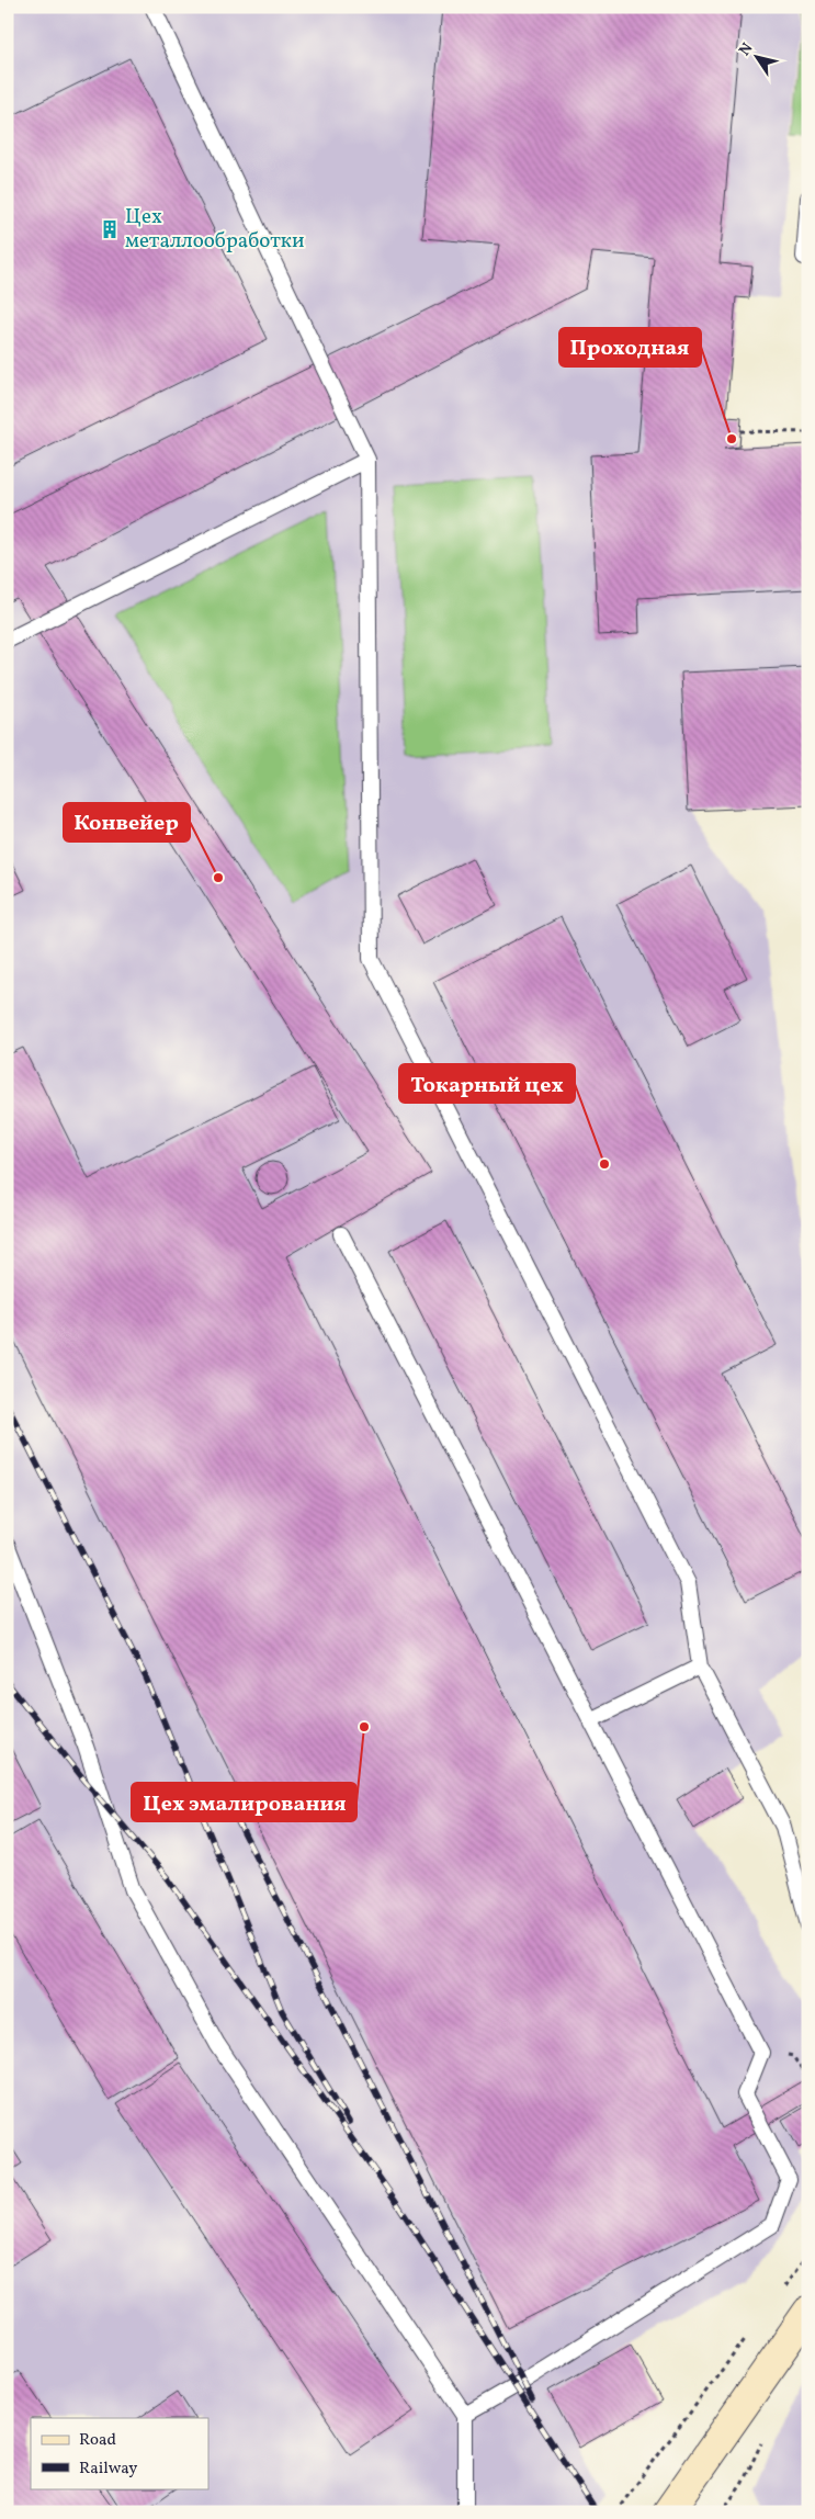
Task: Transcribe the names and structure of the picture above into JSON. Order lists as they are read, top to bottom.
{
  "places": {
    "building": ["Цех металлообработки"],
    "other": [
      "Проходная",
      "Конвейер",
      "Токарный цех",
      "Цех эмалирования"
    ]
  },
  "legend": ["Road", "Railway"],
  "north": "top left"
}
